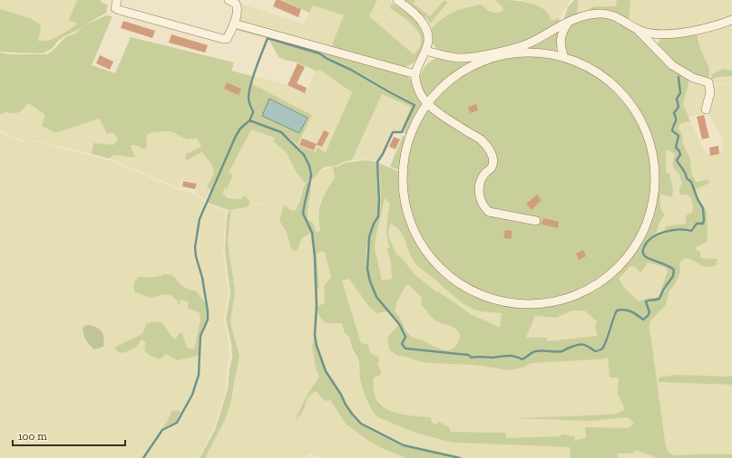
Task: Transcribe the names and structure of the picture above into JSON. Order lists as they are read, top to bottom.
{
  "scale_bar": "100 m"
}
